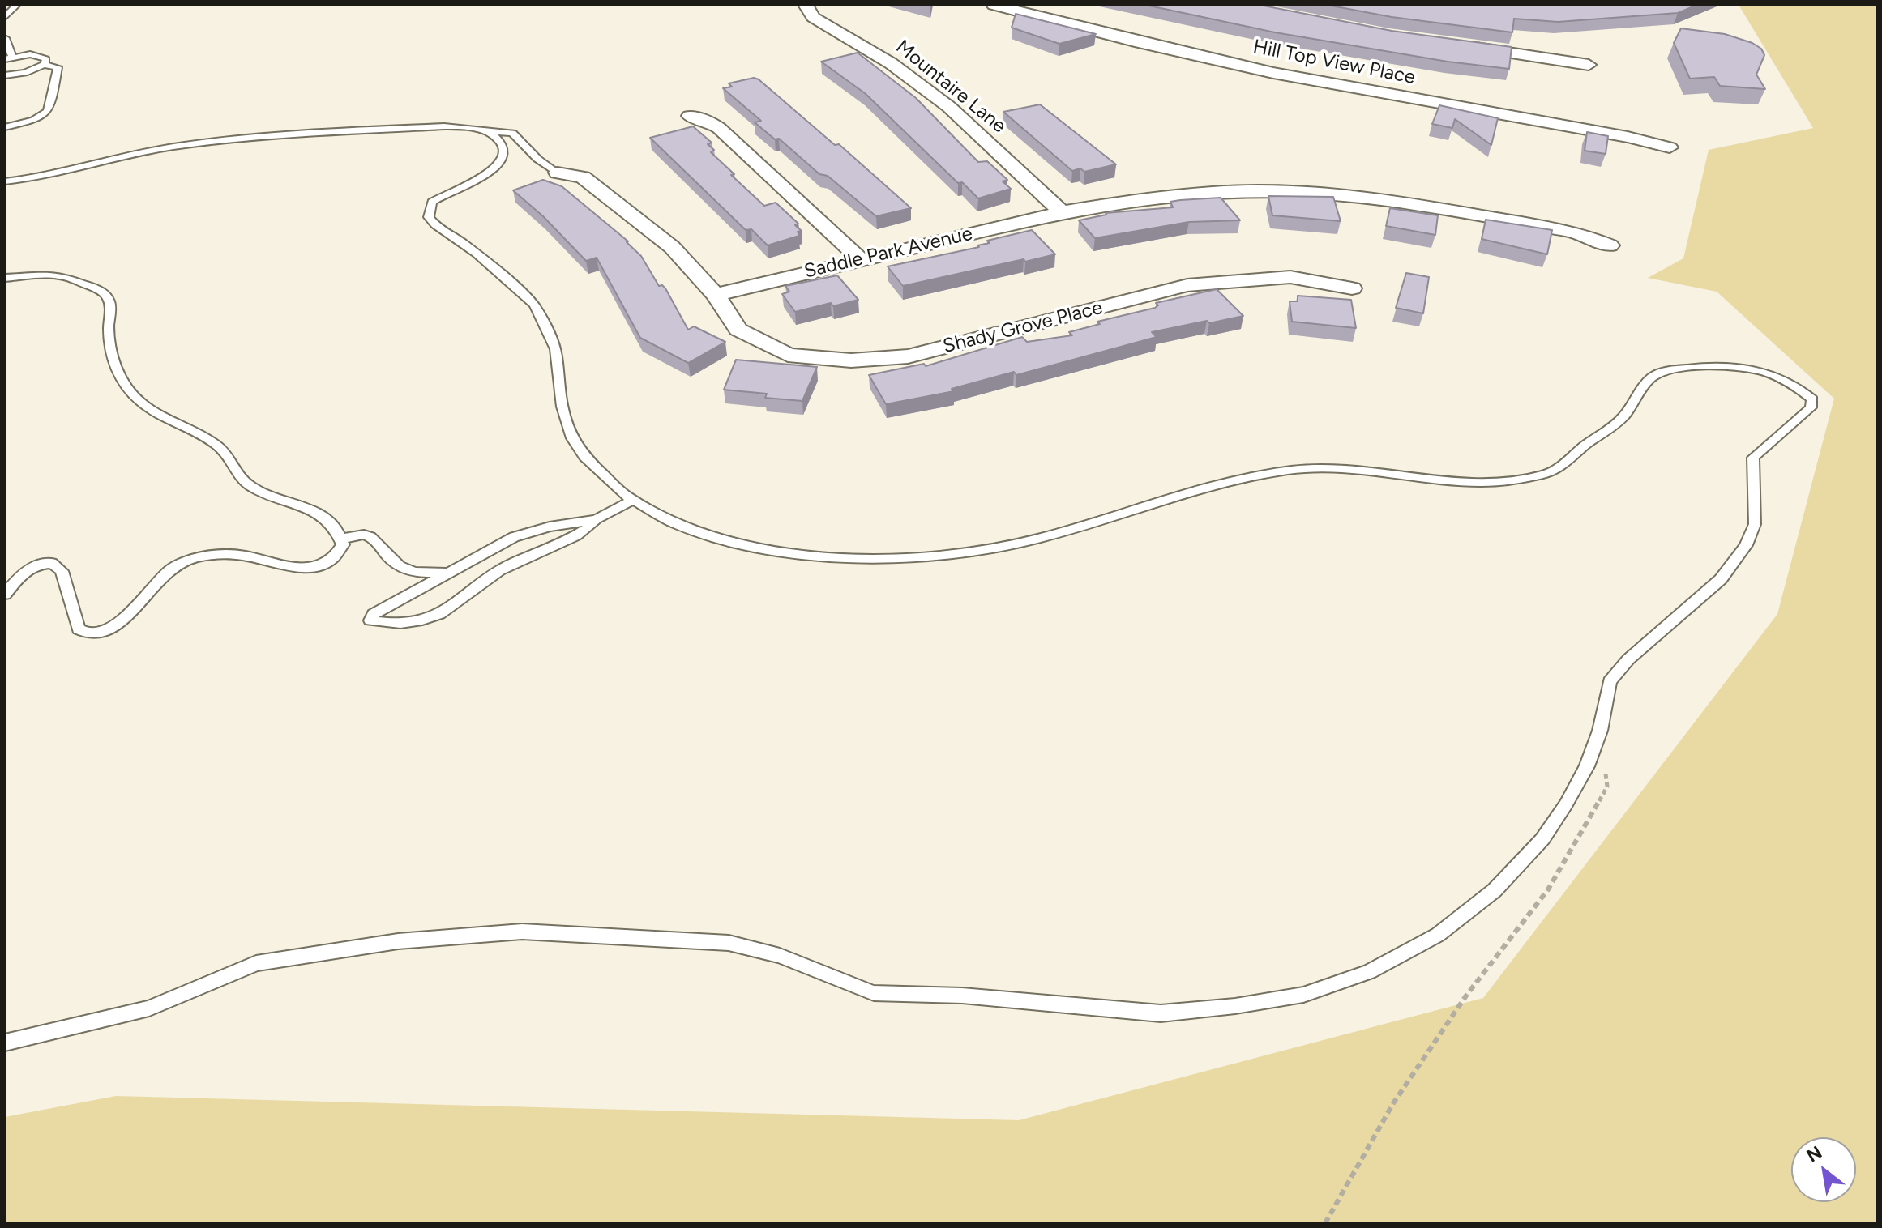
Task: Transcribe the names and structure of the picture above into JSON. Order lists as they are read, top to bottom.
{
  "streets": {
    "street": [
      "Hill Top View Place",
      "Mountaire Lane",
      "Saddle Park Avenue",
      "Shady Grove Place"
    ]
  },
  "crossings": [
    ["Mountaire Lane", "Saddle Park Avenue"],
    ["Saddle Park Avenue", "Shady Grove Place"]
  ],
  "north": "top left"
}
